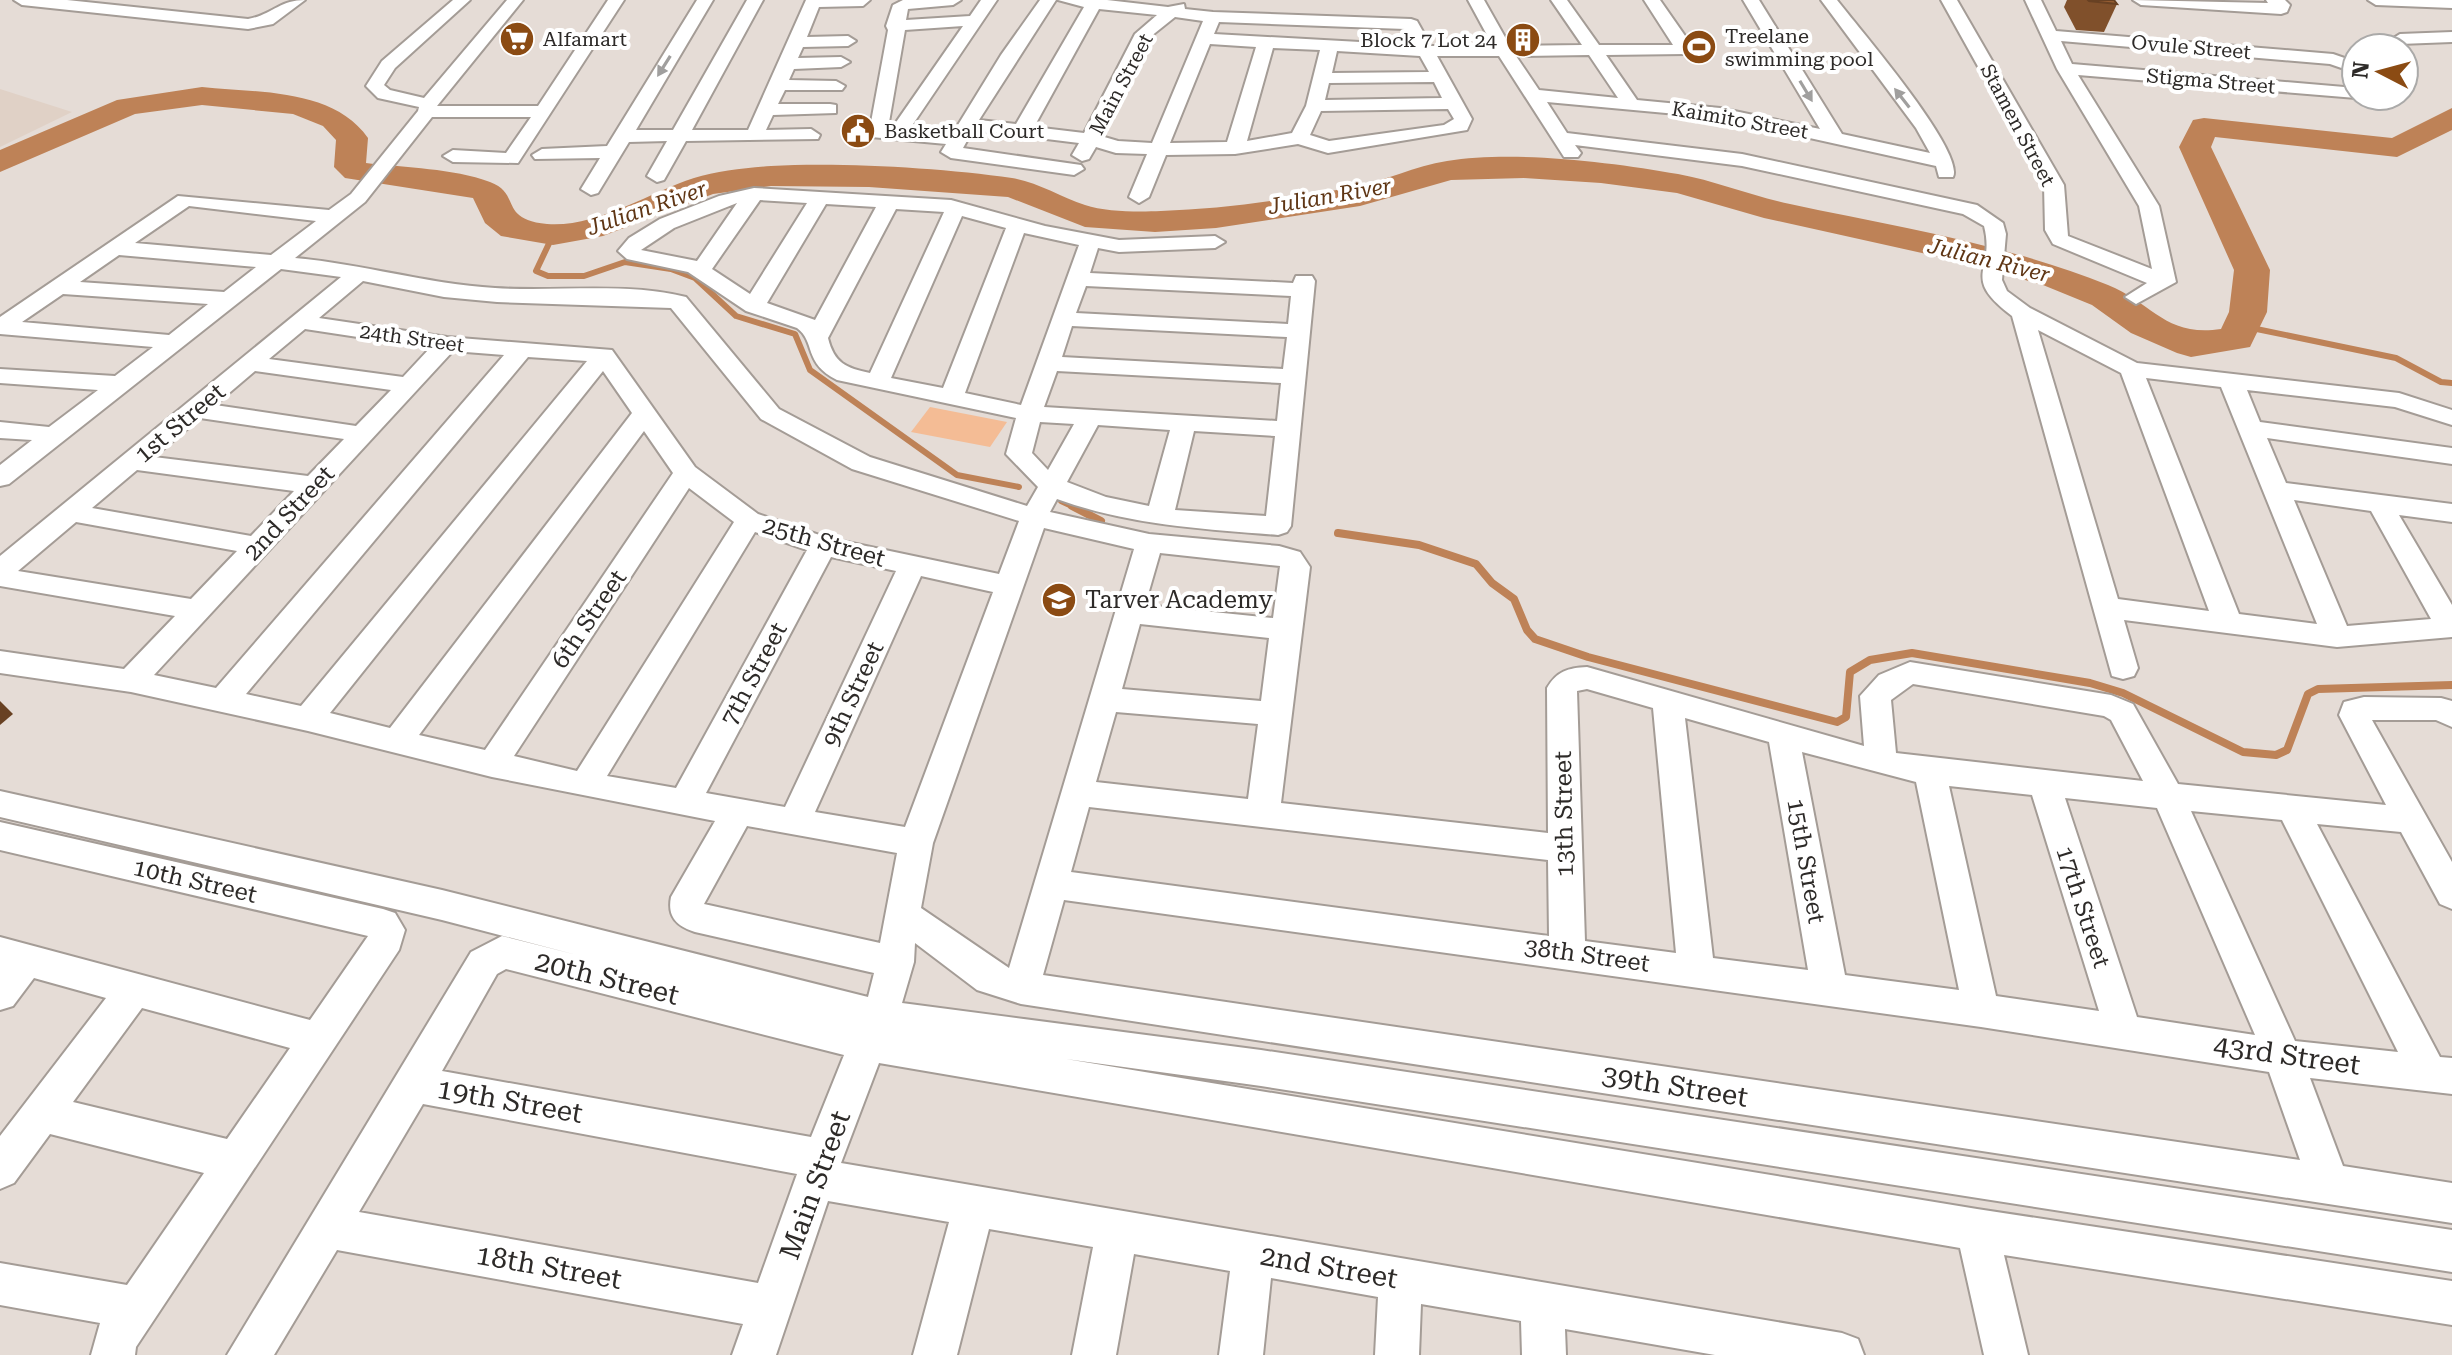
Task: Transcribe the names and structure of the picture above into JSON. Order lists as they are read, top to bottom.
{
  "streets": {
    "street": [
      "Ovule Street",
      "Stigma Street",
      "Main Street",
      "Kaimito Street",
      "Stamen Street",
      "24th Street",
      "1st Street",
      "2nd Street",
      "25th Street",
      "6th Street",
      "7th Street",
      "9th Street",
      "13th Street",
      "15th Street",
      "10th Street",
      "17th Street",
      "38th Street",
      "20th Street",
      "43rd Street",
      "39th Street",
      "19th Street",
      "18th Street"
    ]
  },
  "crossings": [
    ["Main Street", "2nd Street"],
    ["Main Street", "25th Street"],
    ["Main Street", "20th Street"],
    ["Main Street", "39th Street"],
    ["Main Street", "19th Street"],
    ["Main Street", "18th Street"],
    ["24th Street", "1st Street"],
    ["24th Street", "2nd Street"],
    ["2nd Street", "19th Street"],
    ["25th Street", "6th Street"],
    ["25th Street", "7th Street"],
    ["25th Street", "9th Street"],
    ["13th Street", "38th Street"],
    ["15th Street", "38th Street"],
    ["17th Street", "38th Street"],
    ["17th Street", "43rd Street"],
    ["38th Street", "43rd Street"],
    ["20th Street", "19th Street"],
    ["19th Street", "18th Street"]
  ],
  "water": ["Julian River"],
  "places": {
    "supermarket": ["Alfamart"],
    "building": ["Block 7 Lot 24"],
    "sports": ["Treelane swimming pool"],
    "public building": ["Basketball Court"],
    "school or university": ["Tarver Academy"]
  },
  "north": "left"
}
